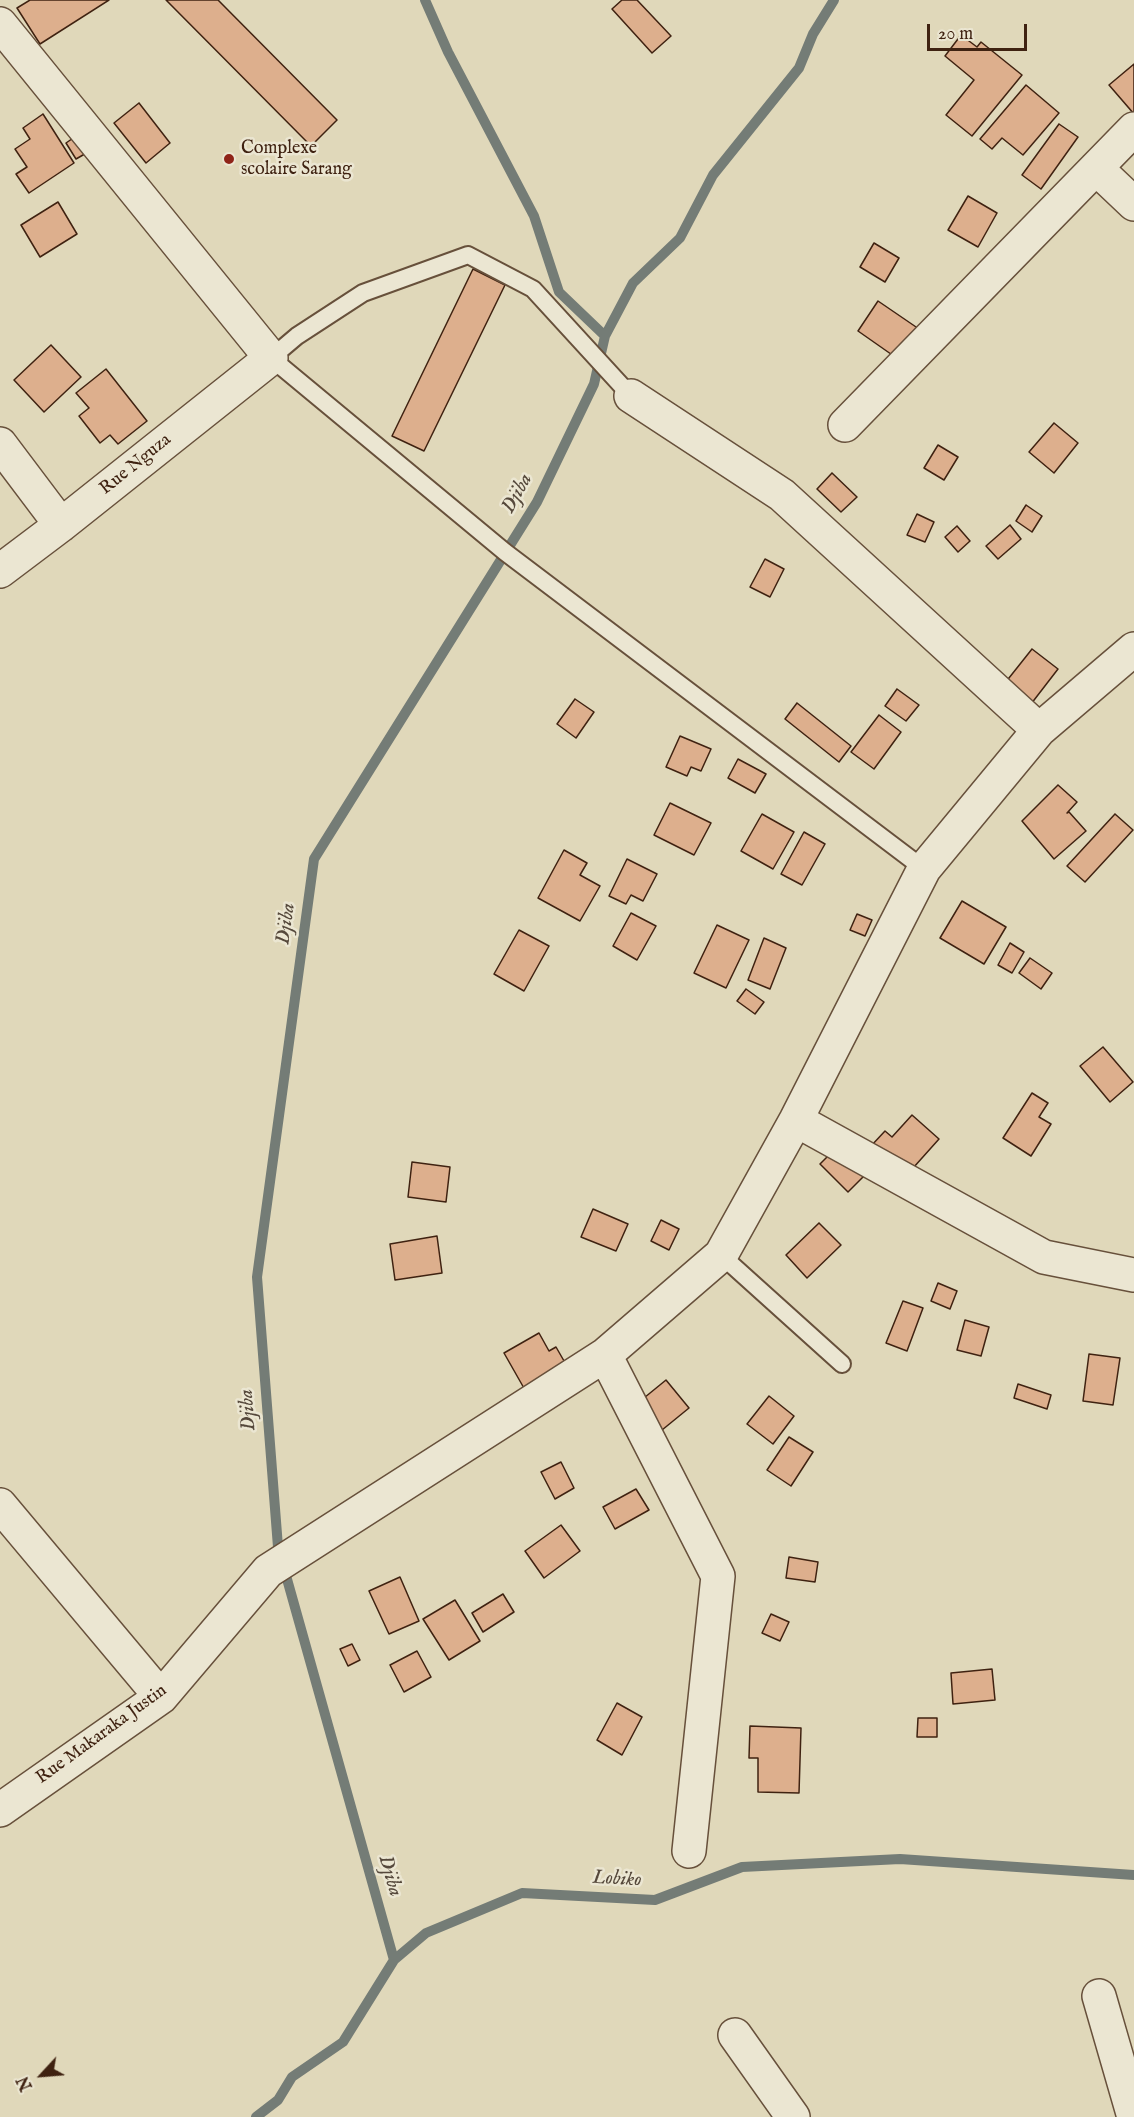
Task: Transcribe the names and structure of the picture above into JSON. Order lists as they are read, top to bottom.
{
  "streets": {
    "street": ["Rue Nguza", "Rue Makaraka Justin"]
  },
  "water": ["Djiba", "Lobiko"],
  "places": ["Complexe scolaire Sarang"],
  "scale_bar": "20 m",
  "north": "bottom left"
}
